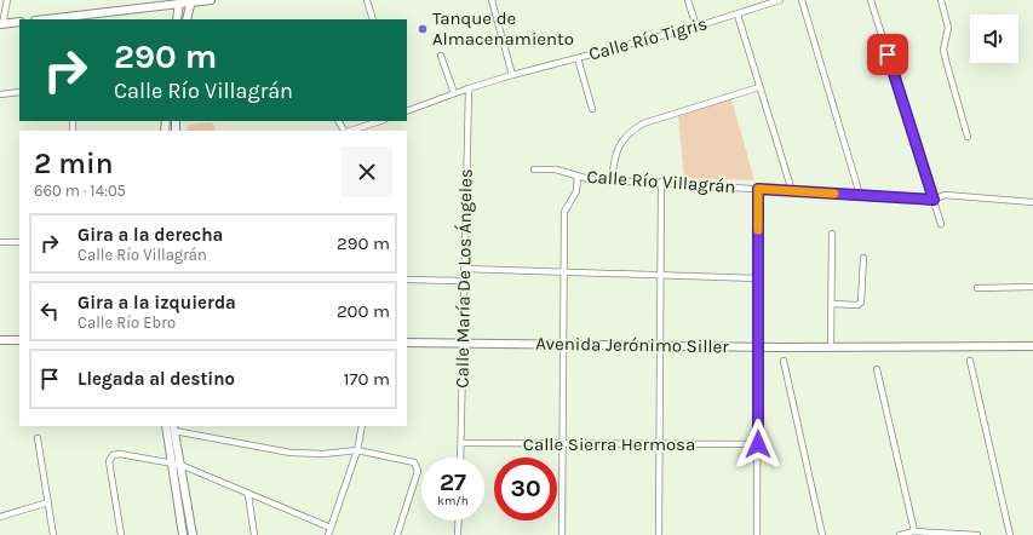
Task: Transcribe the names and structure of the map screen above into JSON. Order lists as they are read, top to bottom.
{
  "streets": {
    "street": [
      "Calle Río Tigris",
      "Calle Río Villagrán",
      "Calle María De Los Ángeles",
      "Avenida Jerónimo Siller",
      "Calle Sierra Hermosa"
    ]
  },
  "crossings": [
    ["Calle Río Tigris", "Calle María De Los Ángeles"],
    ["Calle María De Los Ángeles", "Avenida Jerónimo Siller"],
    ["Calle María De Los Ángeles", "Calle Sierra Hermosa"]
  ],
  "places": ["Tanque de Almacenamiento"],
  "page": {
    "turn": ["290 m", "Calle Río Villagrán"],
    "heading": ["2 min", "660 m · 14:05"],
    "list": [
      {
        "name": "Gira a la derecha",
        "note": "Calle Río Villagrán",
        "value": "290 m"
      },
      {
        "name": "Gira a la izquierda",
        "note": "Calle Río Ebro",
        "value": "200 m"
      },
      {
        "name": "Llegada al destino",
        "value": "170 m"
      }
    ],
    "speed": "27 km/h",
    "limit": "30"
  }
}
